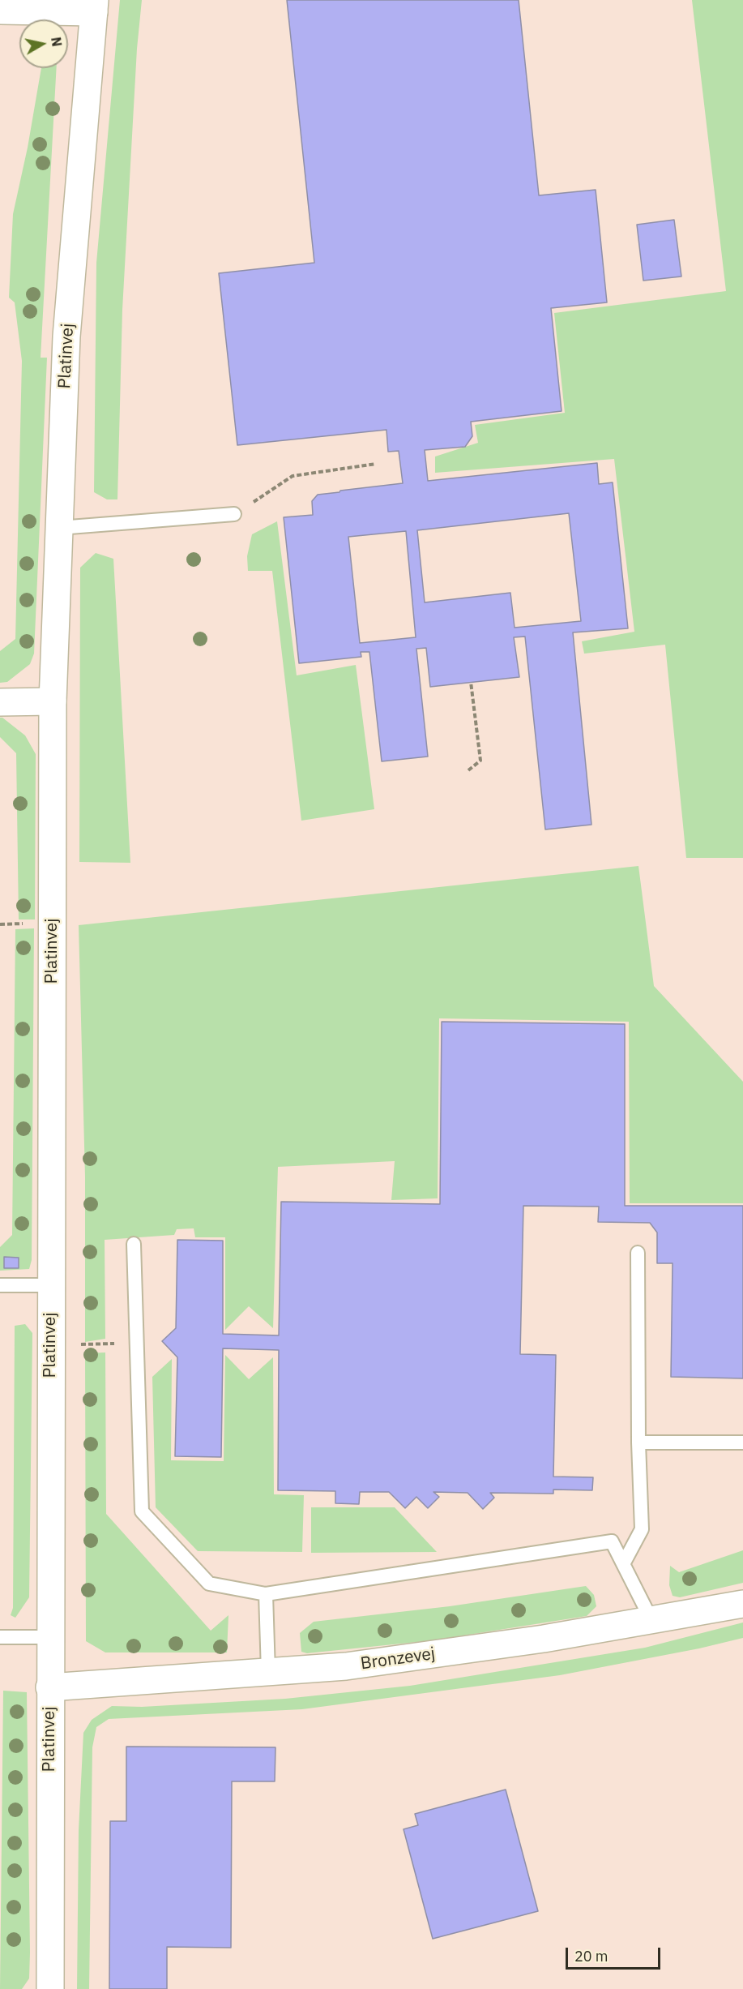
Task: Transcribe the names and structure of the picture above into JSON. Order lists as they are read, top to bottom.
{
  "streets": {
    "street": ["Platinvej", "Bronzevej"]
  },
  "crossings": [
    ["Platinvej", "Bronzevej"]
  ],
  "scale_bar": "20 m",
  "north": "right"
}
